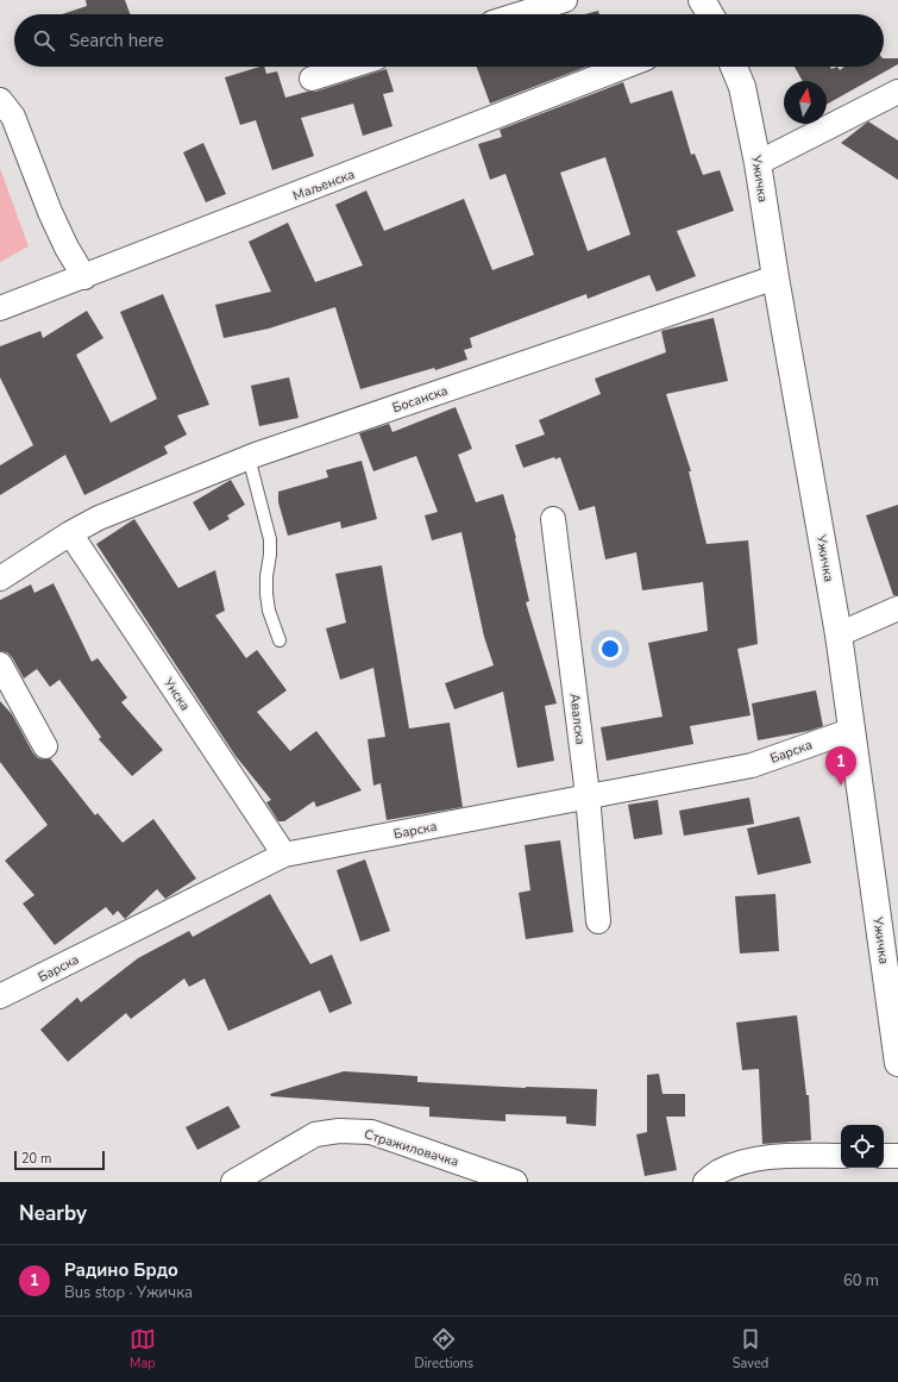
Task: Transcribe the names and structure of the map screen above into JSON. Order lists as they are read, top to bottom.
{
  "streets": {
    "main road": ["Ужичка"],
    "street": [
      "Маљенска",
      "Босанска",
      "Унска",
      "Авалска",
      "Барска",
      "Стражиловачка"
    ]
  },
  "crossings": [
    ["Ужичка", "Босанска"],
    ["Ужичка", "Барска"],
    ["Босанска", "Унска"],
    ["Унска", "Барска"],
    ["Авалска", "Барска"]
  ],
  "scale_bar": "20 m",
  "north": "top",
  "page": {
    "search": "Search here",
    "pins": "1",
    "scale": "20 m",
    "heading": "Nearby",
    "list": [
      {
        "mark": "1",
        "name": "Радино Брдо",
        "note": "Bus stop · Ужичка",
        "value": "60 m"
      }
    ],
    "nav": ["Map", "Directions", "Saved"]
  }
}
